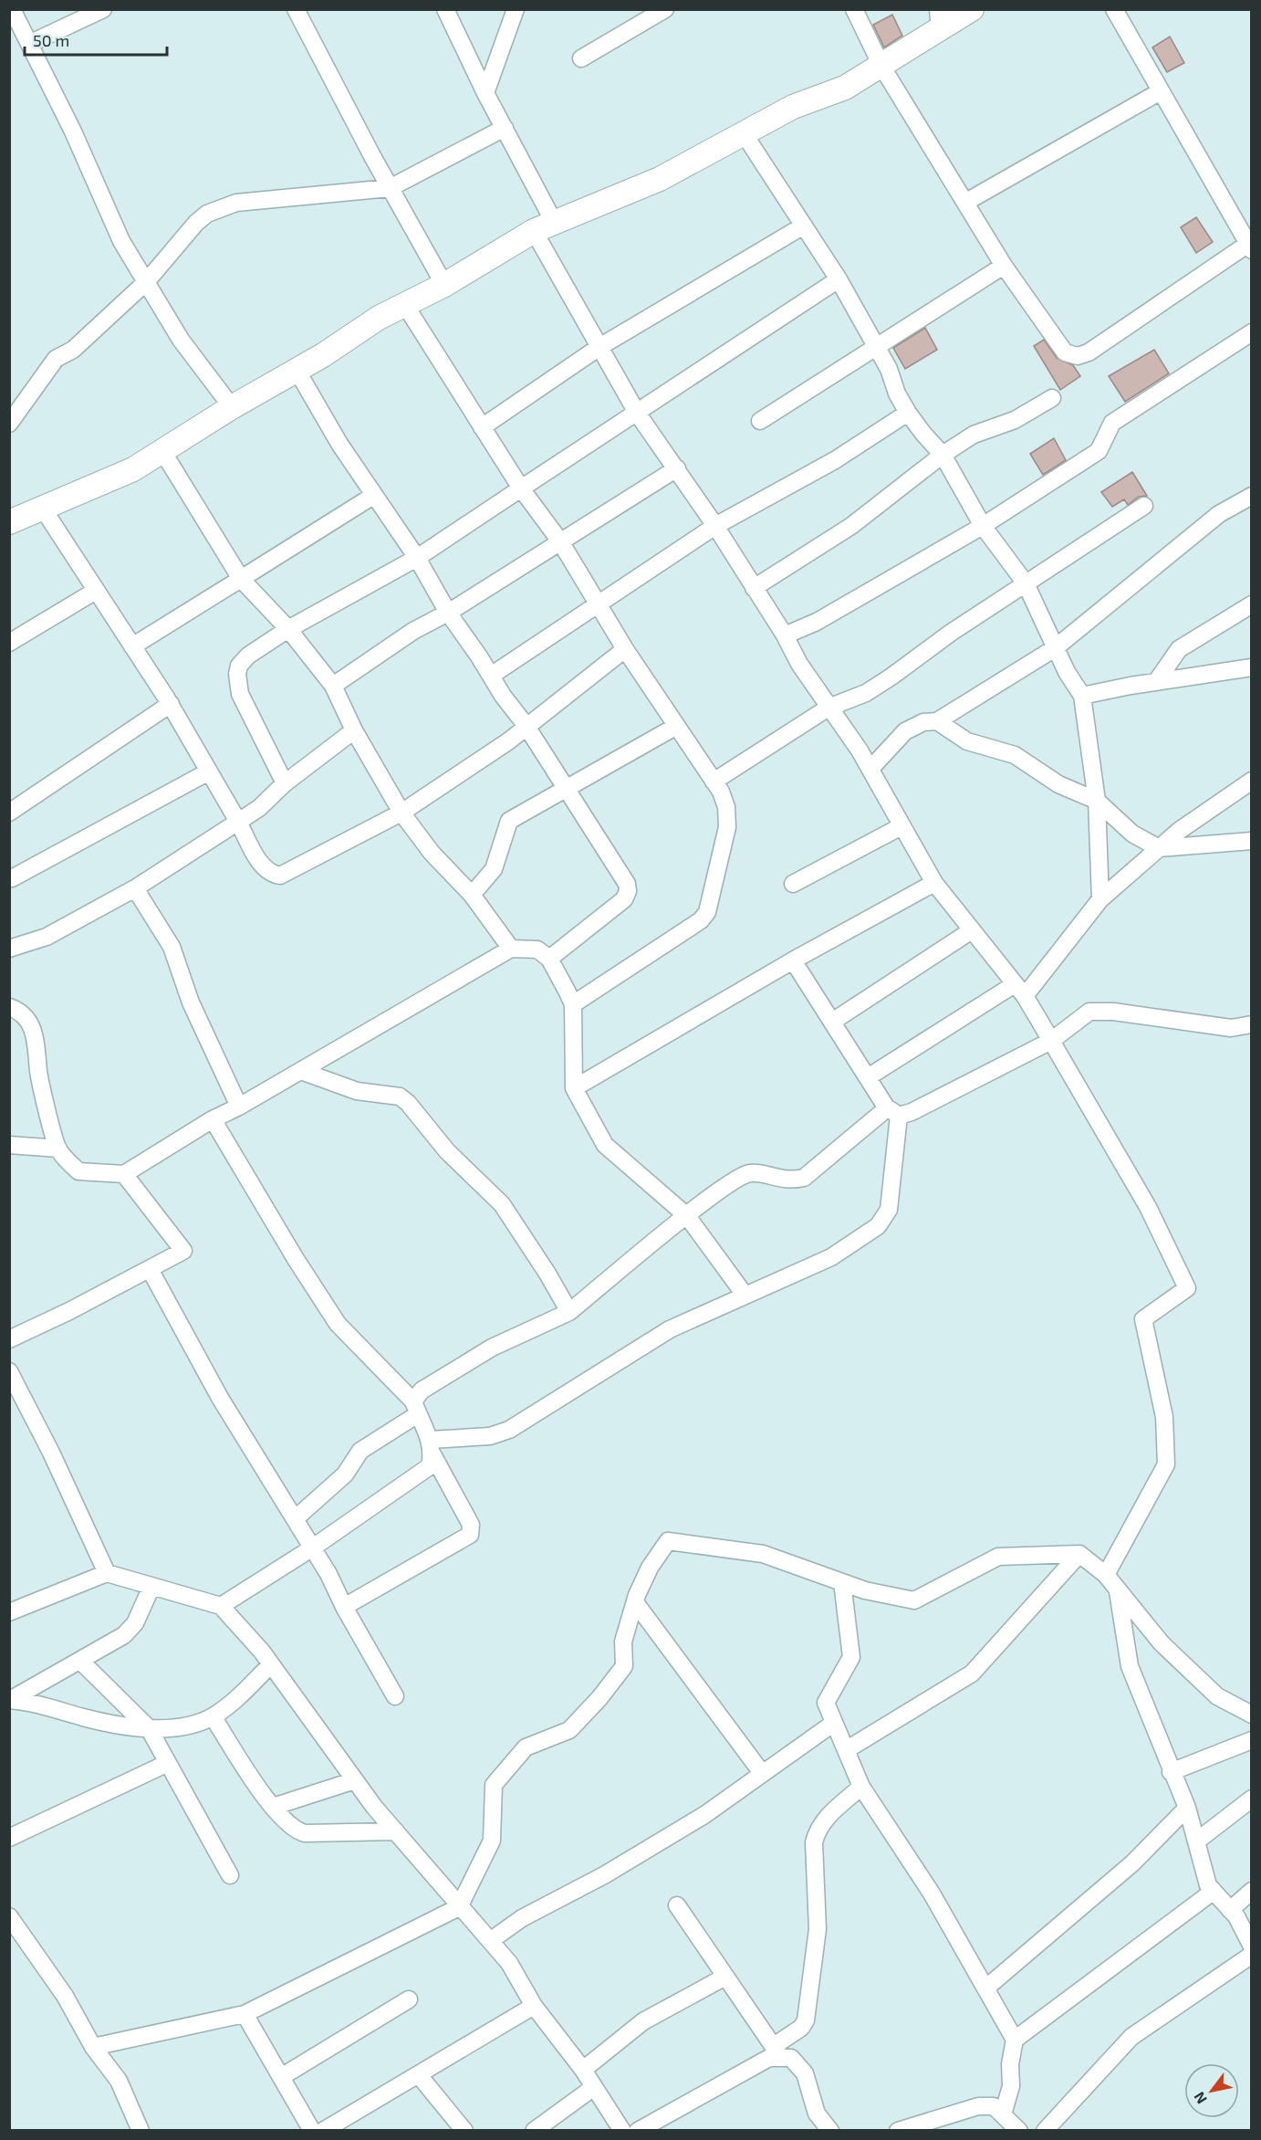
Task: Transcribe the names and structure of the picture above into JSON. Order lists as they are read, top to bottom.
{
  "scale_bar": "50 m",
  "north": "bottom left"
}
